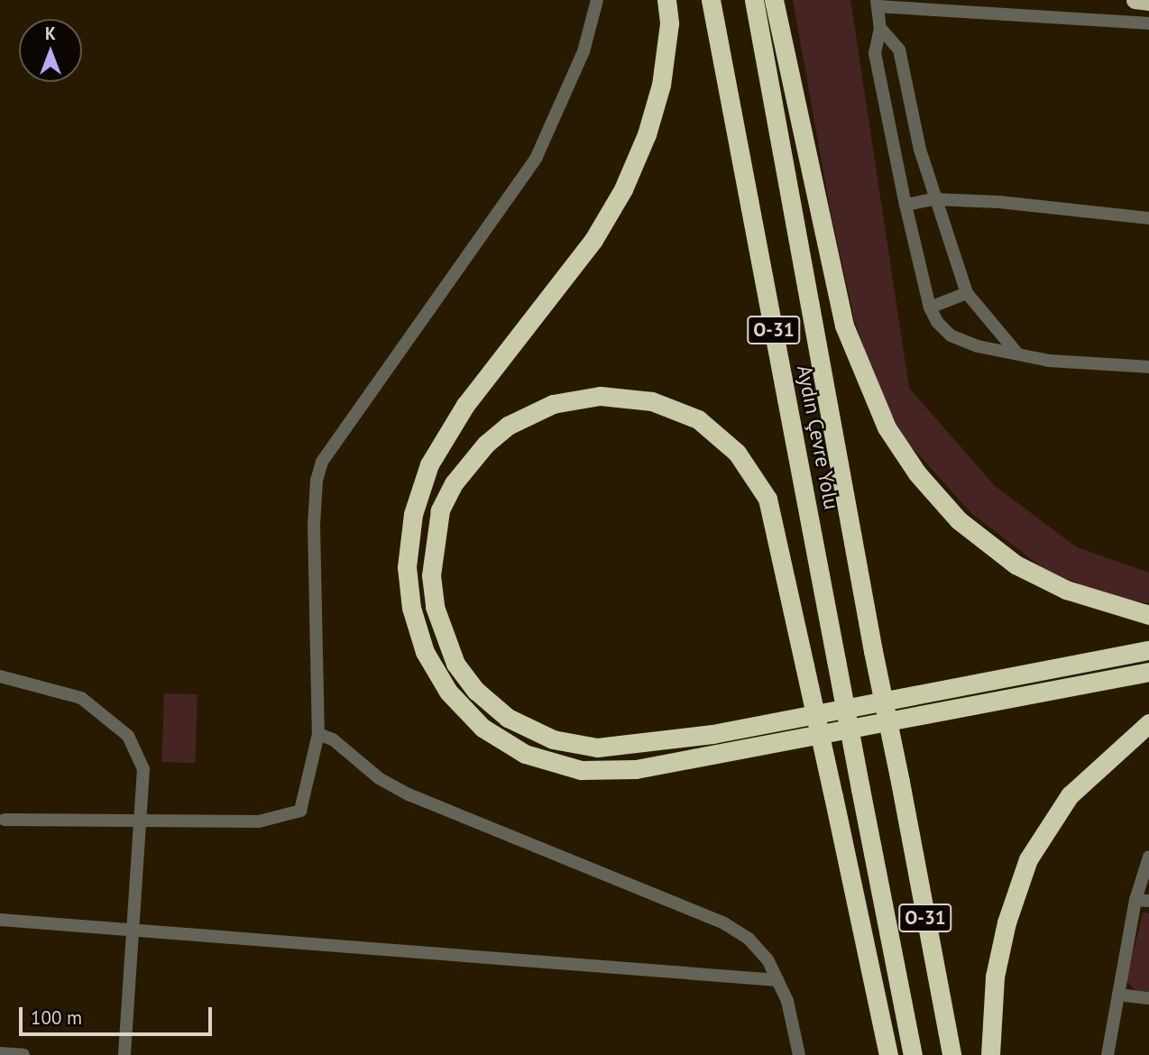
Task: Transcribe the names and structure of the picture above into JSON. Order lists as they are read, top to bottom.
{
  "streets": {
    "highway": ["O-31", "Aydın Çevre Yolu"]
  },
  "scale_bar": "100 m",
  "north": "top"
}
